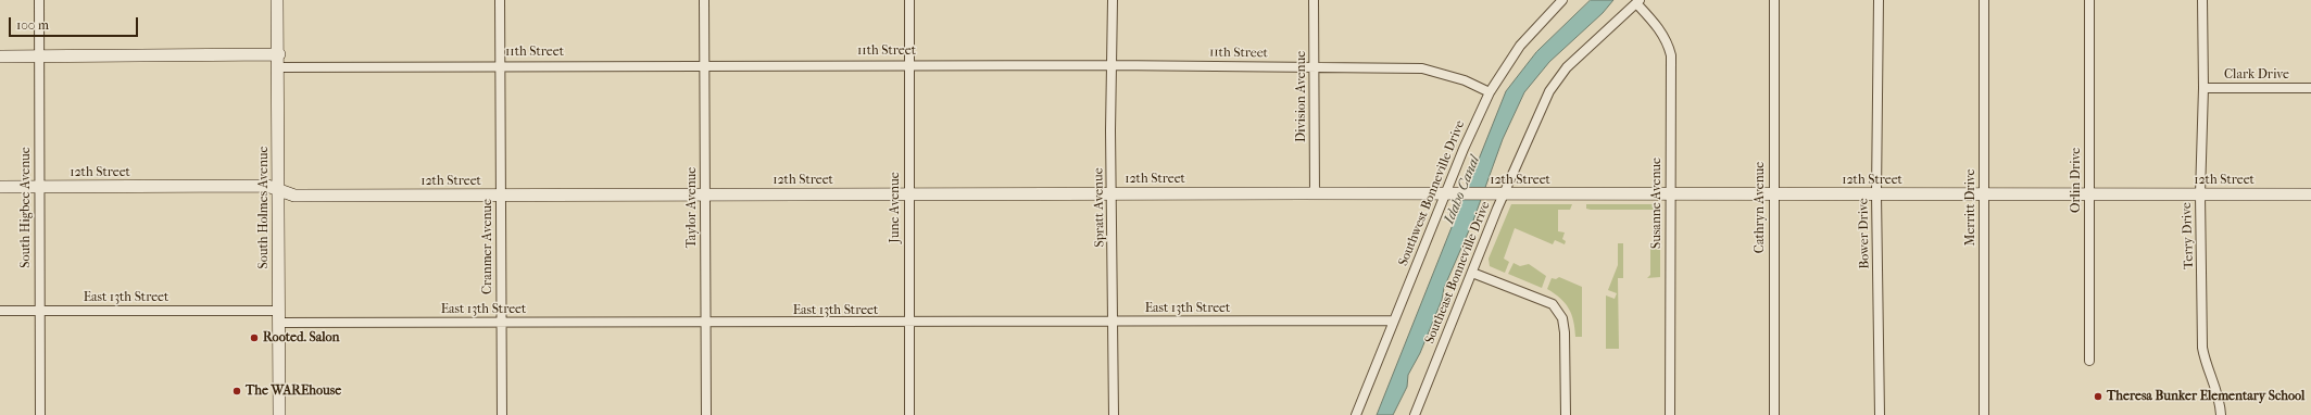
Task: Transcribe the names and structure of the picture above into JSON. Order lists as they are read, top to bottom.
{
  "streets": {
    "street": [
      "11th Street",
      "Clark Drive",
      "Division Avenue",
      "12th Street",
      "Orlin Drive",
      "Southwest Bonneville Drive",
      "Susanne Avenue",
      "South Higbee Avenue",
      "South Holmes Avenue",
      "Taylor Avenue",
      "June Avenue",
      "Spratt Avenue",
      "Cathryn Avenue",
      "Merritt Drive",
      "Bower Drive",
      "Terry Drive",
      "Cranmer Avenue",
      "Southeast Bonneville Drive",
      "East 13th Street"
    ]
  },
  "crossings": [
    ["11th Street", "Division Avenue"],
    ["11th Street", "Southwest Bonneville Drive"],
    ["11th Street", "South Holmes Avenue"],
    ["11th Street", "Taylor Avenue"],
    ["11th Street", "June Avenue"],
    ["11th Street", "Spratt Avenue"],
    ["11th Street", "Cranmer Avenue"],
    ["Clark Drive", "Terry Drive"],
    ["Division Avenue", "12th Street"],
    ["12th Street", "Orlin Drive"],
    ["12th Street", "Southwest Bonneville Drive"],
    ["12th Street", "Susanne Avenue"],
    ["12th Street", "South Higbee Avenue"],
    ["12th Street", "South Holmes Avenue"],
    ["12th Street", "Taylor Avenue"],
    ["12th Street", "June Avenue"],
    ["12th Street", "Spratt Avenue"],
    ["12th Street", "Cathryn Avenue"],
    ["12th Street", "Merritt Drive"],
    ["12th Street", "Bower Drive"],
    ["12th Street", "Terry Drive"],
    ["12th Street", "Cranmer Avenue"],
    ["12th Street", "Southeast Bonneville Drive"],
    ["Southwest Bonneville Drive", "East 13th Street"],
    ["Susanne Avenue", "Southeast Bonneville Drive"],
    ["South Higbee Avenue", "East 13th Street"],
    ["South Holmes Avenue", "East 13th Street"],
    ["Taylor Avenue", "East 13th Street"],
    ["June Avenue", "East 13th Street"],
    ["Spratt Avenue", "East 13th Street"],
    ["Cranmer Avenue", "East 13th Street"]
  ],
  "water": ["Idaho Canal"],
  "places": ["Rooted. Salon", "The WAREhouse", "Theresa Bunker Elementary School"],
  "scale_bar": "100 m"
}
